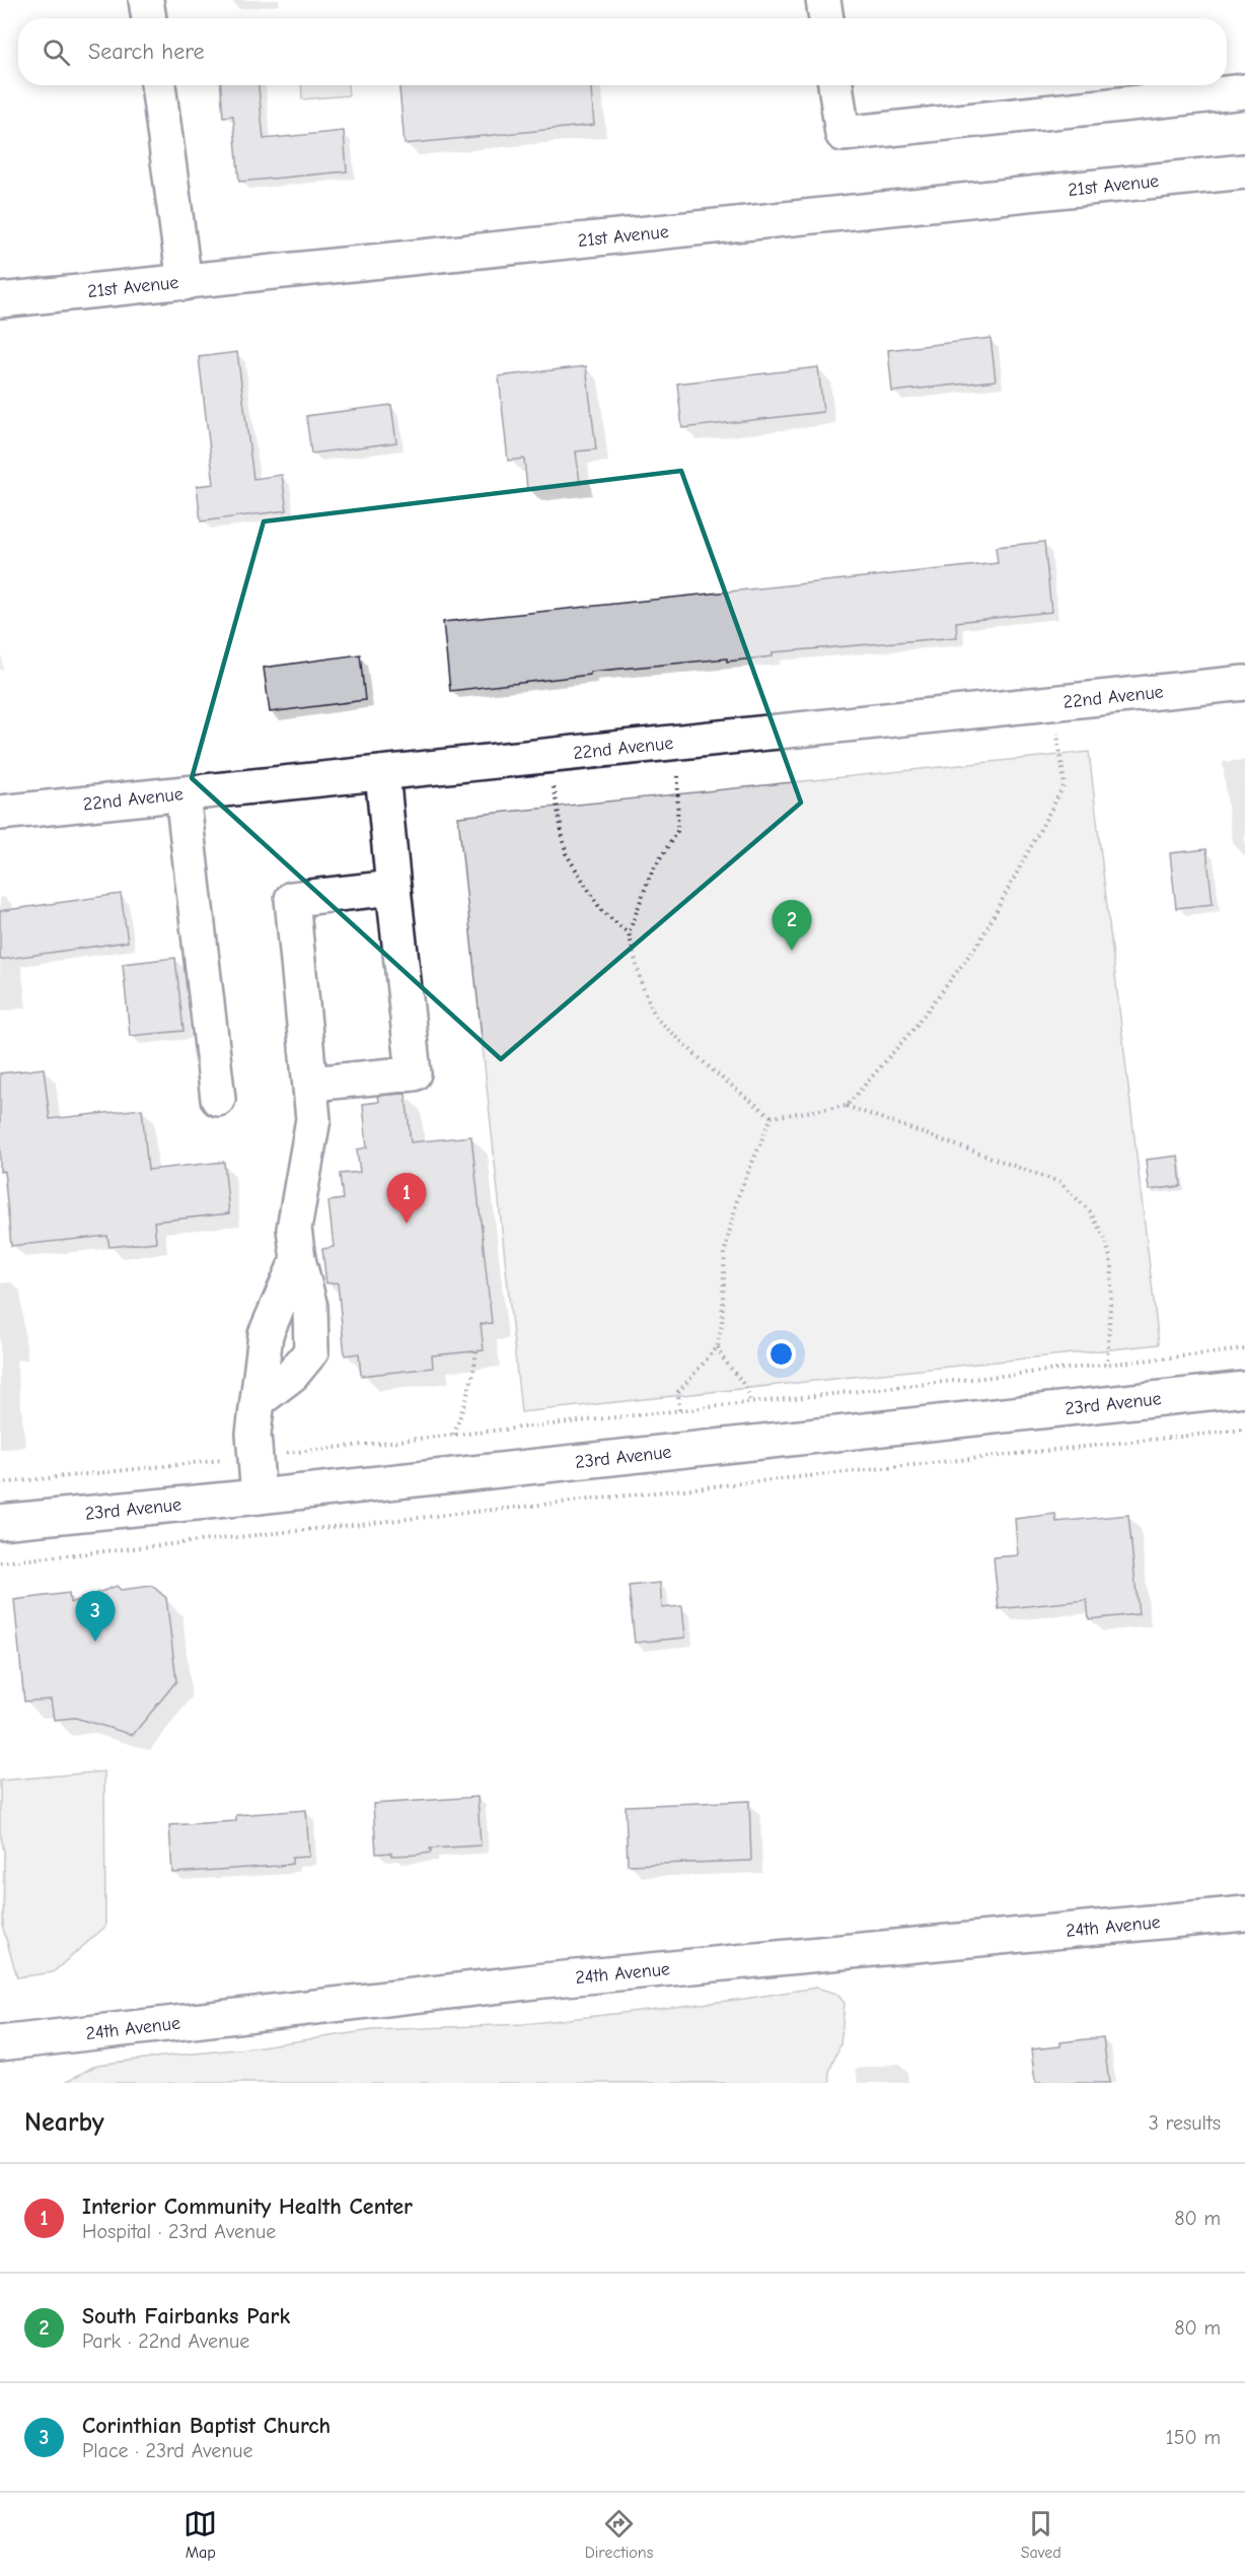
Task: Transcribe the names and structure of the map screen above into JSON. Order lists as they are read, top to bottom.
{
  "streets": {
    "street": [
      "21st Avenue",
      "22nd Avenue",
      "23rd Avenue",
      "24th Avenue"
    ]
  },
  "page": {
    "search": "Search here",
    "pins": ["2", "1", "3"],
    "heading": ["Nearby", "3 results"],
    "list": [
      {
        "mark": "1",
        "name": "Interior Community Health Center",
        "note": "Hospital · 23rd Avenue",
        "value": "80 m"
      },
      {
        "mark": "2",
        "name": "South Fairbanks Park",
        "note": "Park · 22nd Avenue",
        "value": "80 m"
      },
      {
        "mark": "3",
        "name": "Corinthian Baptist Church",
        "note": "Place · 23rd Avenue",
        "value": "150 m"
      }
    ],
    "nav": ["Map", "Directions", "Saved"]
  }
}
